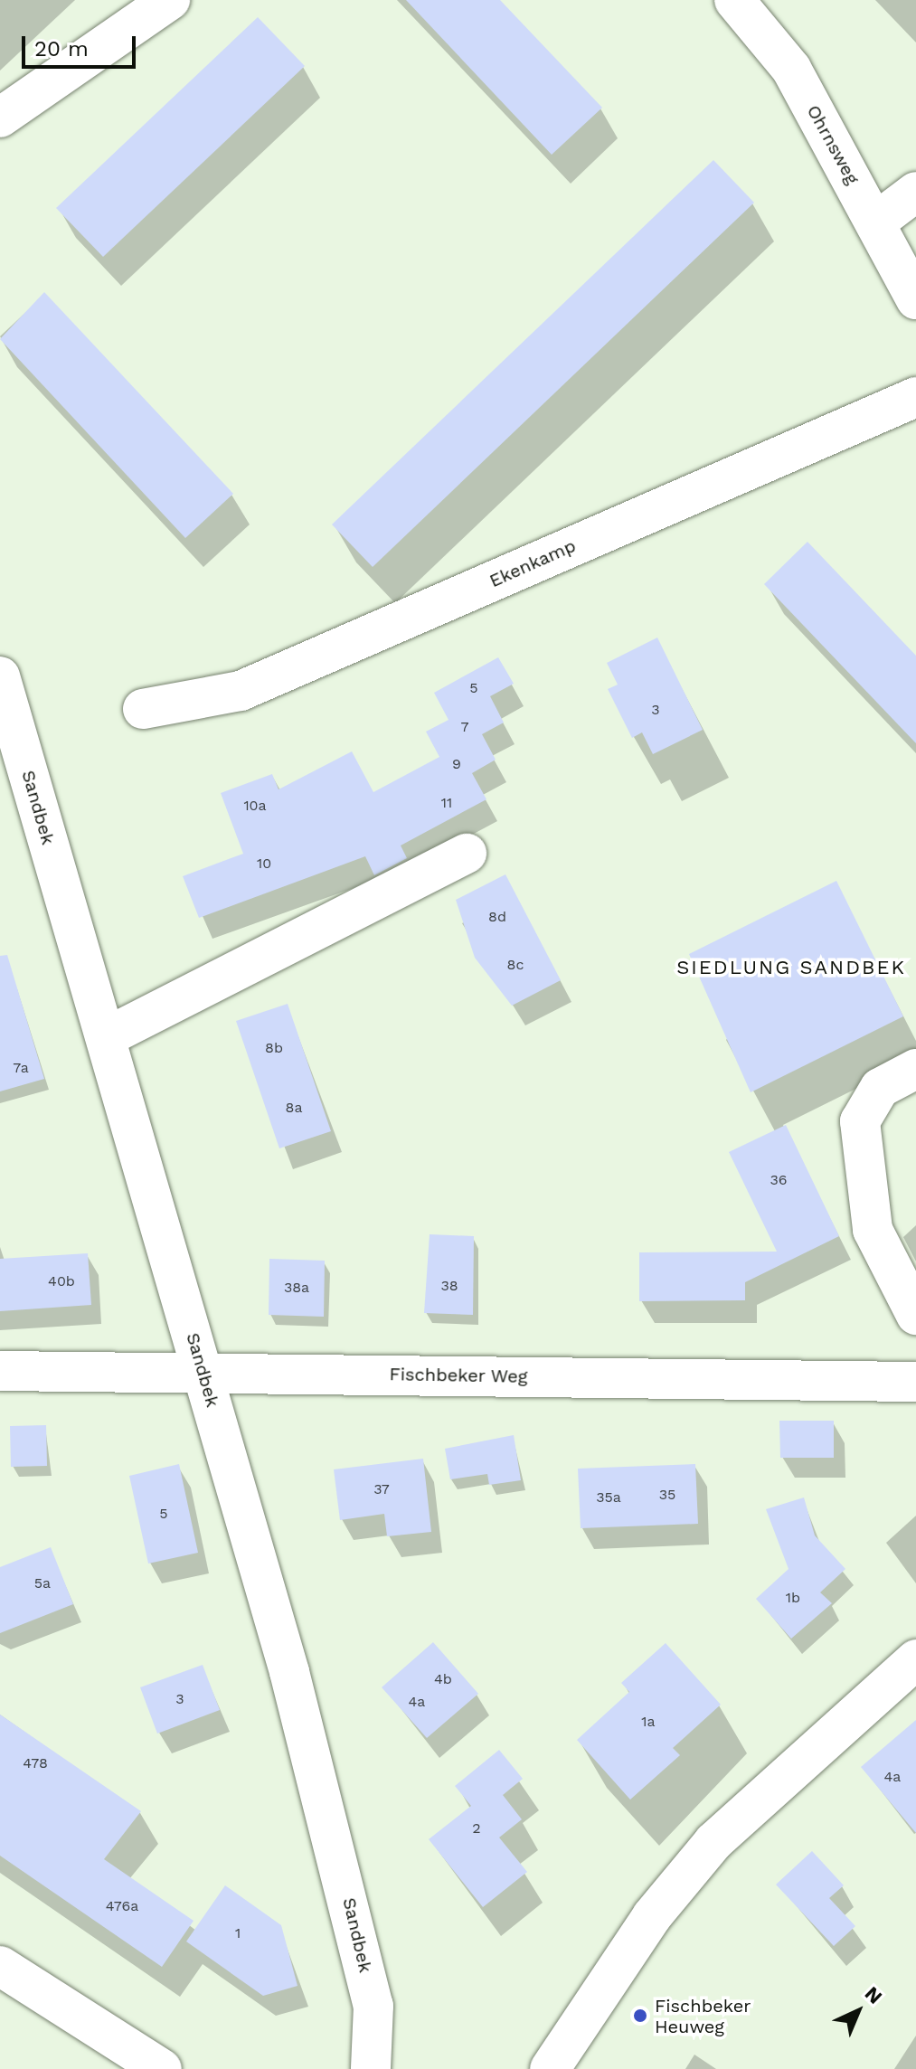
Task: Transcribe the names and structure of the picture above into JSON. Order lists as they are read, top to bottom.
{
  "streets": {
    "street": [
      "Ohrnsweg",
      "Ekenkamp",
      "Sandbek",
      "Fischbeker Weg"
    ]
  },
  "crossings": [
    ["Sandbek", "Fischbeker Weg"]
  ],
  "districts": ["SIEDLUNG SANDBEK"],
  "places": ["Fischbeker Heuweg"],
  "house_numbers": [
    "5",
    "3",
    "7",
    "9",
    "11",
    "10a",
    "10",
    "8d",
    "8c",
    "8b",
    "7a",
    "8a",
    "36",
    "40b",
    "38",
    "38a",
    "37",
    "35",
    "35a",
    "5",
    "5a",
    "1b",
    "4b",
    "3",
    "4a",
    "1a",
    "478",
    "4a",
    "2",
    "476a",
    "1"
  ],
  "scale_bar": "20 m",
  "north": "top right"
}
